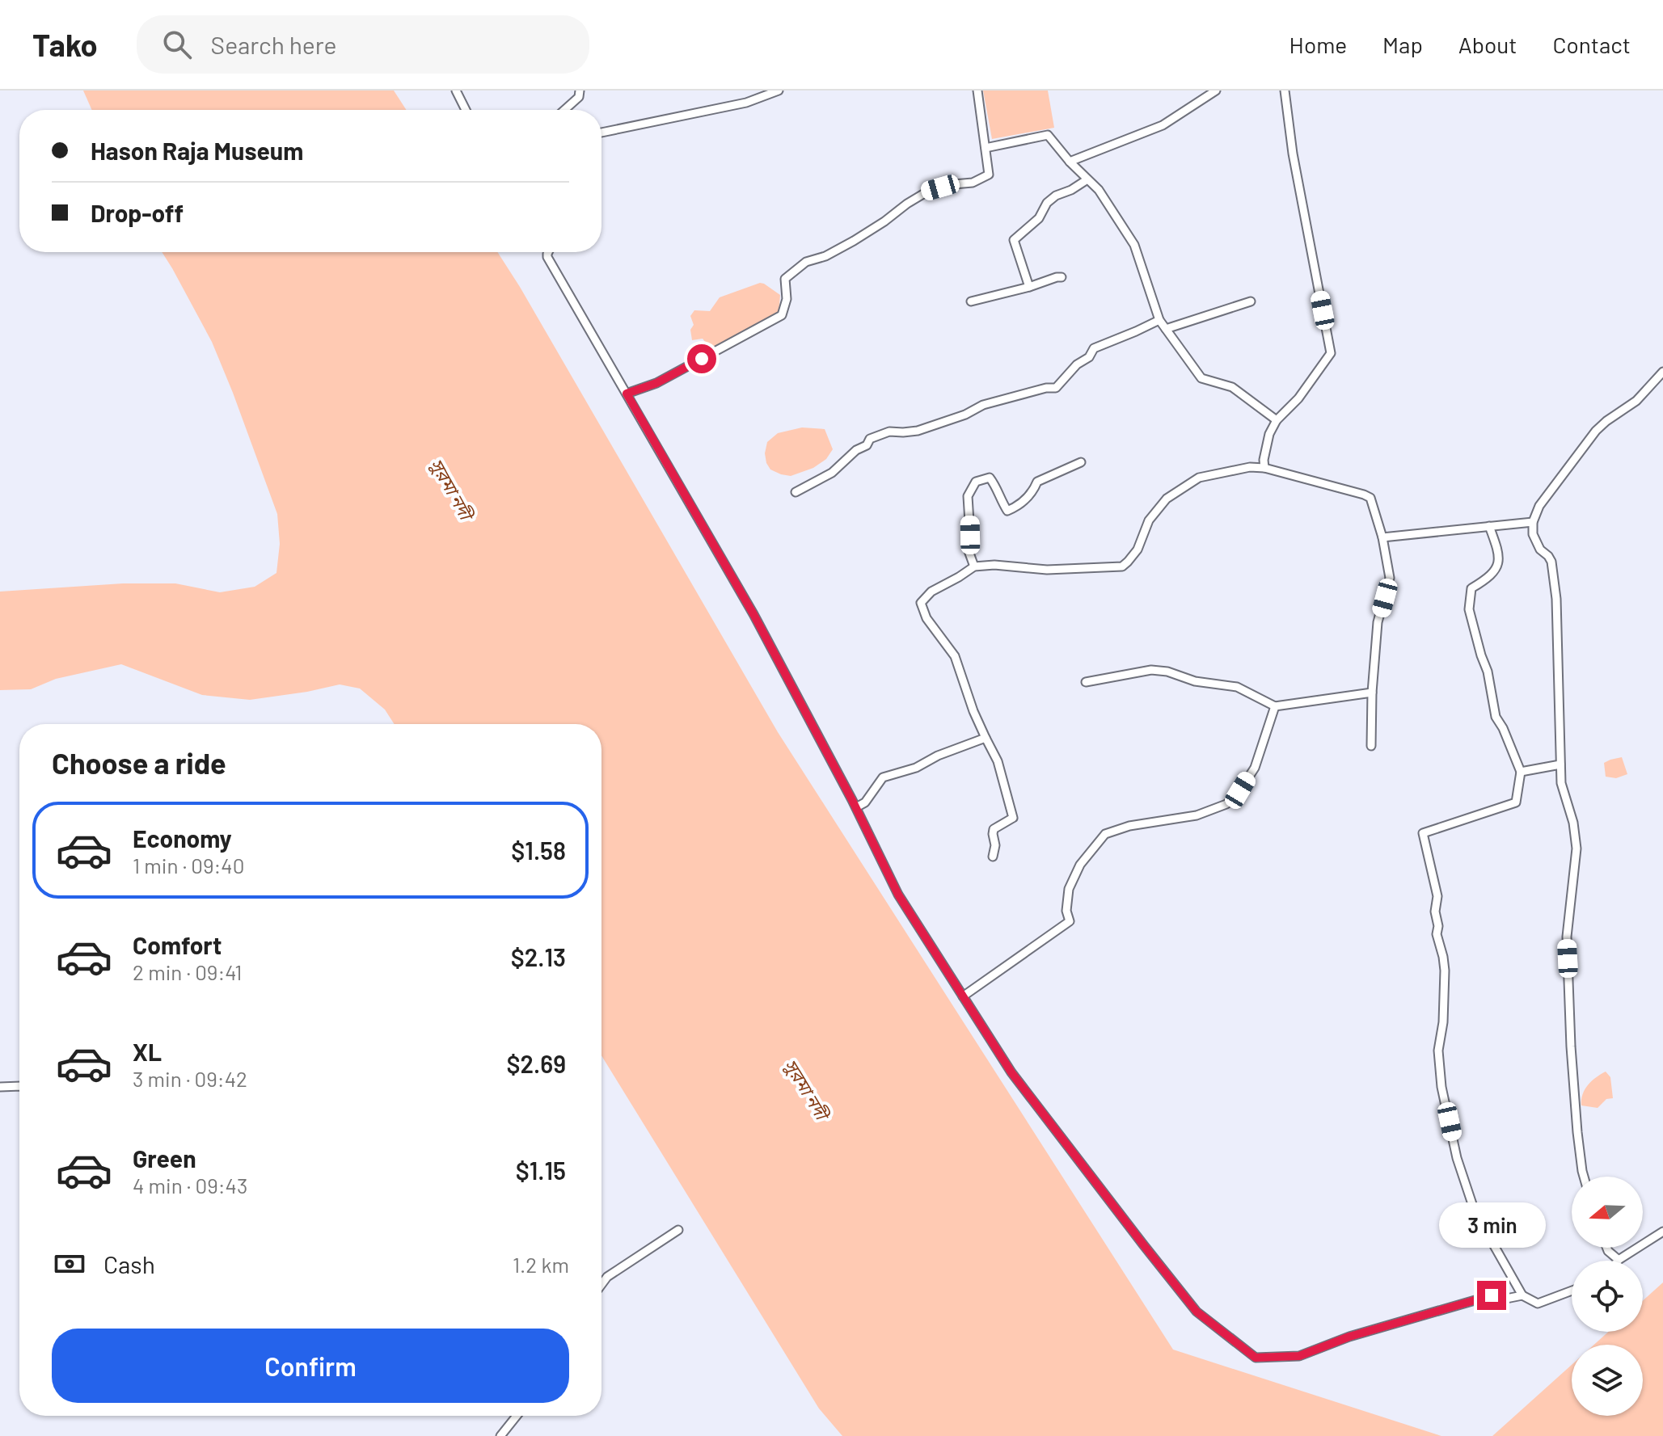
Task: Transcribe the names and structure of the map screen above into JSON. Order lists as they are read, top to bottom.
{
  "water": ["সুরমা নদী"],
  "north": "left",
  "page": {
    "header": "Tako",
    "search": "Search here",
    "nav": [
      "Home",
      "Map",
      "About",
      "Contact"
    ],
    "banner": ["Hason Raja Museum", "Drop-off"],
    "heading": "Choose a ride",
    "list": [
      {
        "name": "Economy",
        "note": "1 min · 09:40",
        "value": "$1.58"
      },
      {
        "name": "Comfort",
        "note": "2 min · 09:41",
        "value": "$2.13"
      },
      {
        "name": "XL",
        "note": "3 min · 09:42",
        "value": "$2.69"
      },
      {
        "name": "Green",
        "note": "4 min · 09:43",
        "value": "$1.15"
      }
    ],
    "bubble": "3 min",
    "pay": ["Cash", "1.2 km"],
    "buttons": "Confirm"
  }
}
